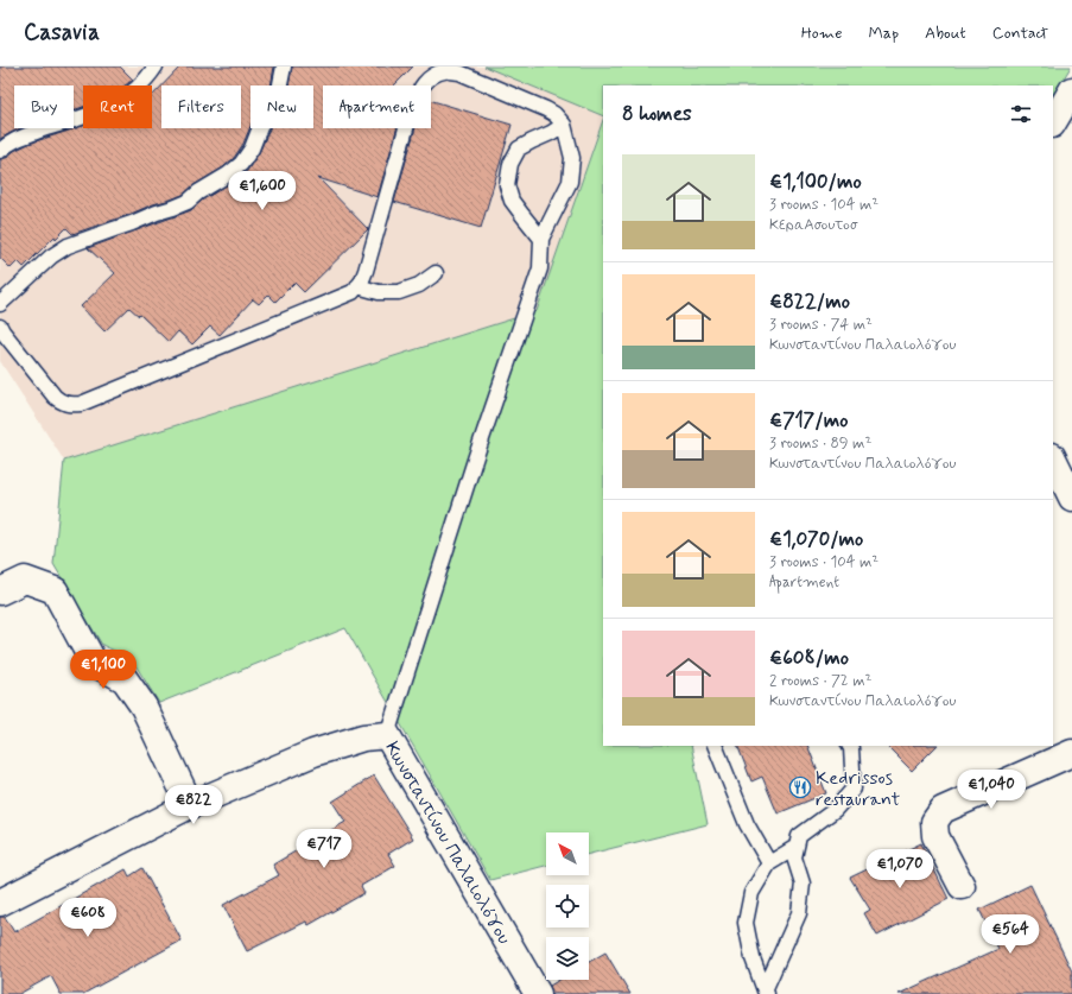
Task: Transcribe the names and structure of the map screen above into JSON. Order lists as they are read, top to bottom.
{
  "streets": {
    "street": ["Κωνσταντίνου Παλαιολόγου"]
  },
  "places": {
    "restaurant": ["Kedrissos restaurant"]
  },
  "north": "top left",
  "page": {
    "header": "Casavia",
    "nav": [
      "Home",
      "Map",
      "About",
      "Contact"
    ],
    "chip": [
      "Buy",
      "Rent",
      "Filters",
      "New",
      "Apartment"
    ],
    "heading": "8 homes",
    "list": [
      {
        "name": "€1,100/mo",
        "note": "3 rooms · 104 m² · ΚεραΑσουτοσ"
      },
      {
        "name": "€822/mo",
        "note": "3 rooms · 74 m² · Κωνσταντίνου Παλαιολόγου"
      },
      {
        "name": "€717/mo",
        "note": "3 rooms · 89 m² · Κωνσταντίνου Παλαιολόγου"
      },
      {
        "name": "€1,070/mo",
        "note": "3 rooms · 104 m² · Apartment"
      },
      {
        "name": "€608/mo",
        "note": "2 rooms · 72 m² · Κωνσταντίνου Παλαιολόγου"
      }
    ],
    "price": [
      "€1,600",
      "€1,100",
      "€1,040",
      "€822",
      "€717",
      "€1,070",
      "€608",
      "€564"
    ]
  }
}
